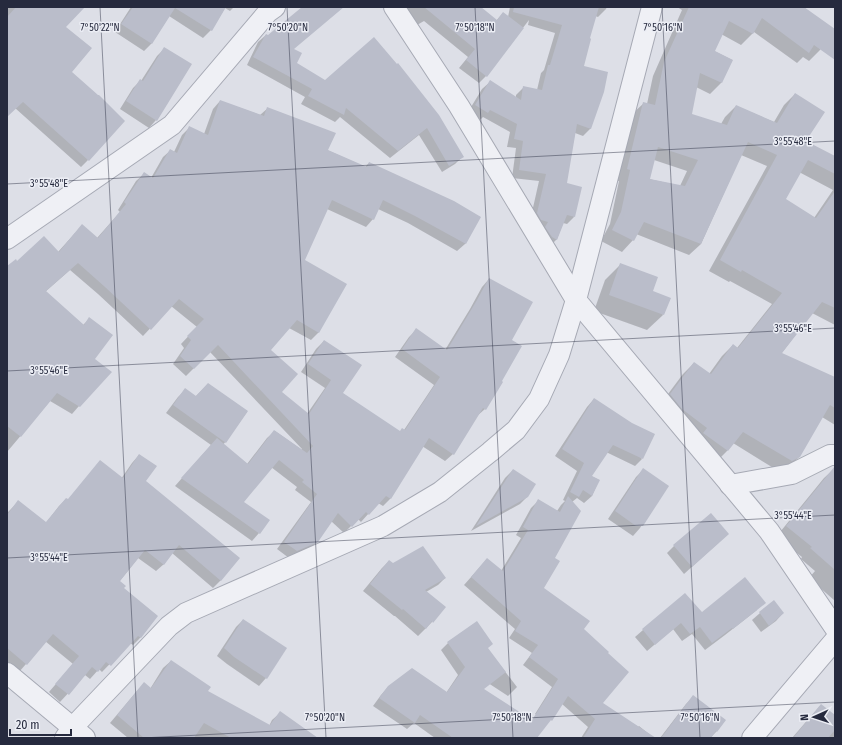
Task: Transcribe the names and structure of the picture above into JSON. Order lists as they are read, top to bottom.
{
  "scale_bar": "20 m",
  "north": "left",
  "coordinates": [
    "7°50'22\"N",
    "7°50'20\"N",
    "7°50'18\"N",
    "7°50'16\"N",
    "3°55'48\"E",
    "3°55'46\"E",
    "3°55'44\"E"
  ]
}
